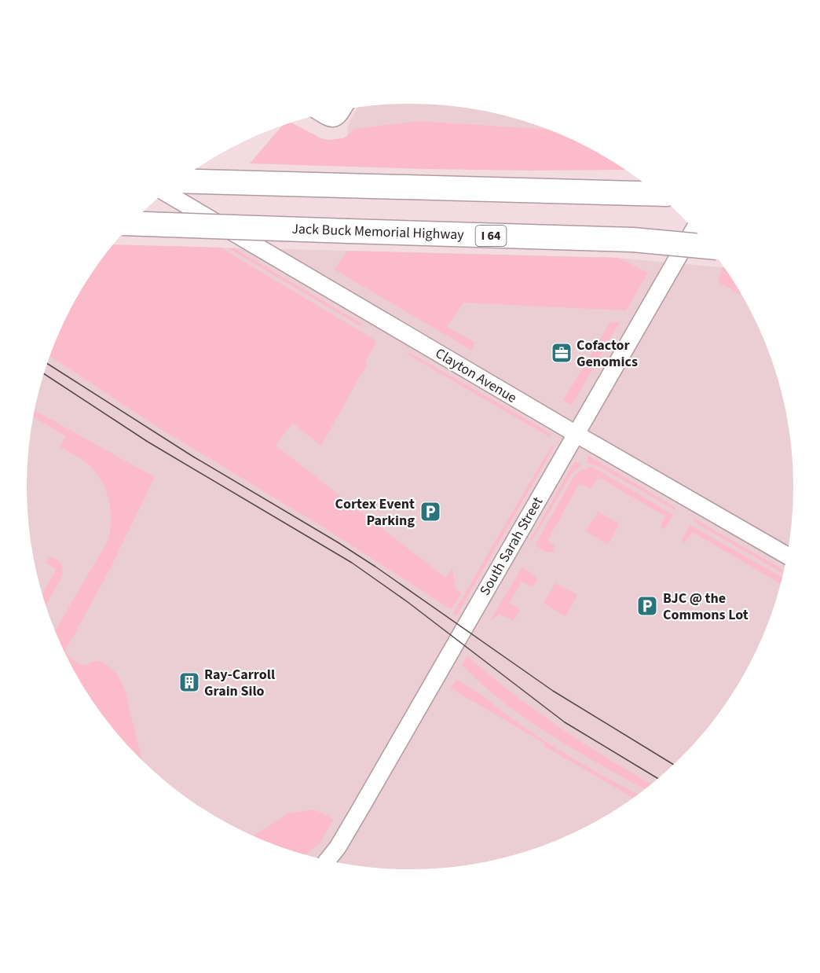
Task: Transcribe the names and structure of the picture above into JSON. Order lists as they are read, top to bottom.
{
  "streets": {
    "highway": ["Jack Buck Memorial Highway", "I 64"],
    "street": ["Clayton Avenue", "South Sarah Street"]
  },
  "crossings": [
    ["Clayton Avenue", "South Sarah Street"]
  ],
  "places": {
    "office": ["Cofactor Genomics"],
    "parking": ["Cortex Event Parking", "BJC @ the Commons Lot"],
    "building": ["Ray-Carroll Grain Silo"]
  }
}
